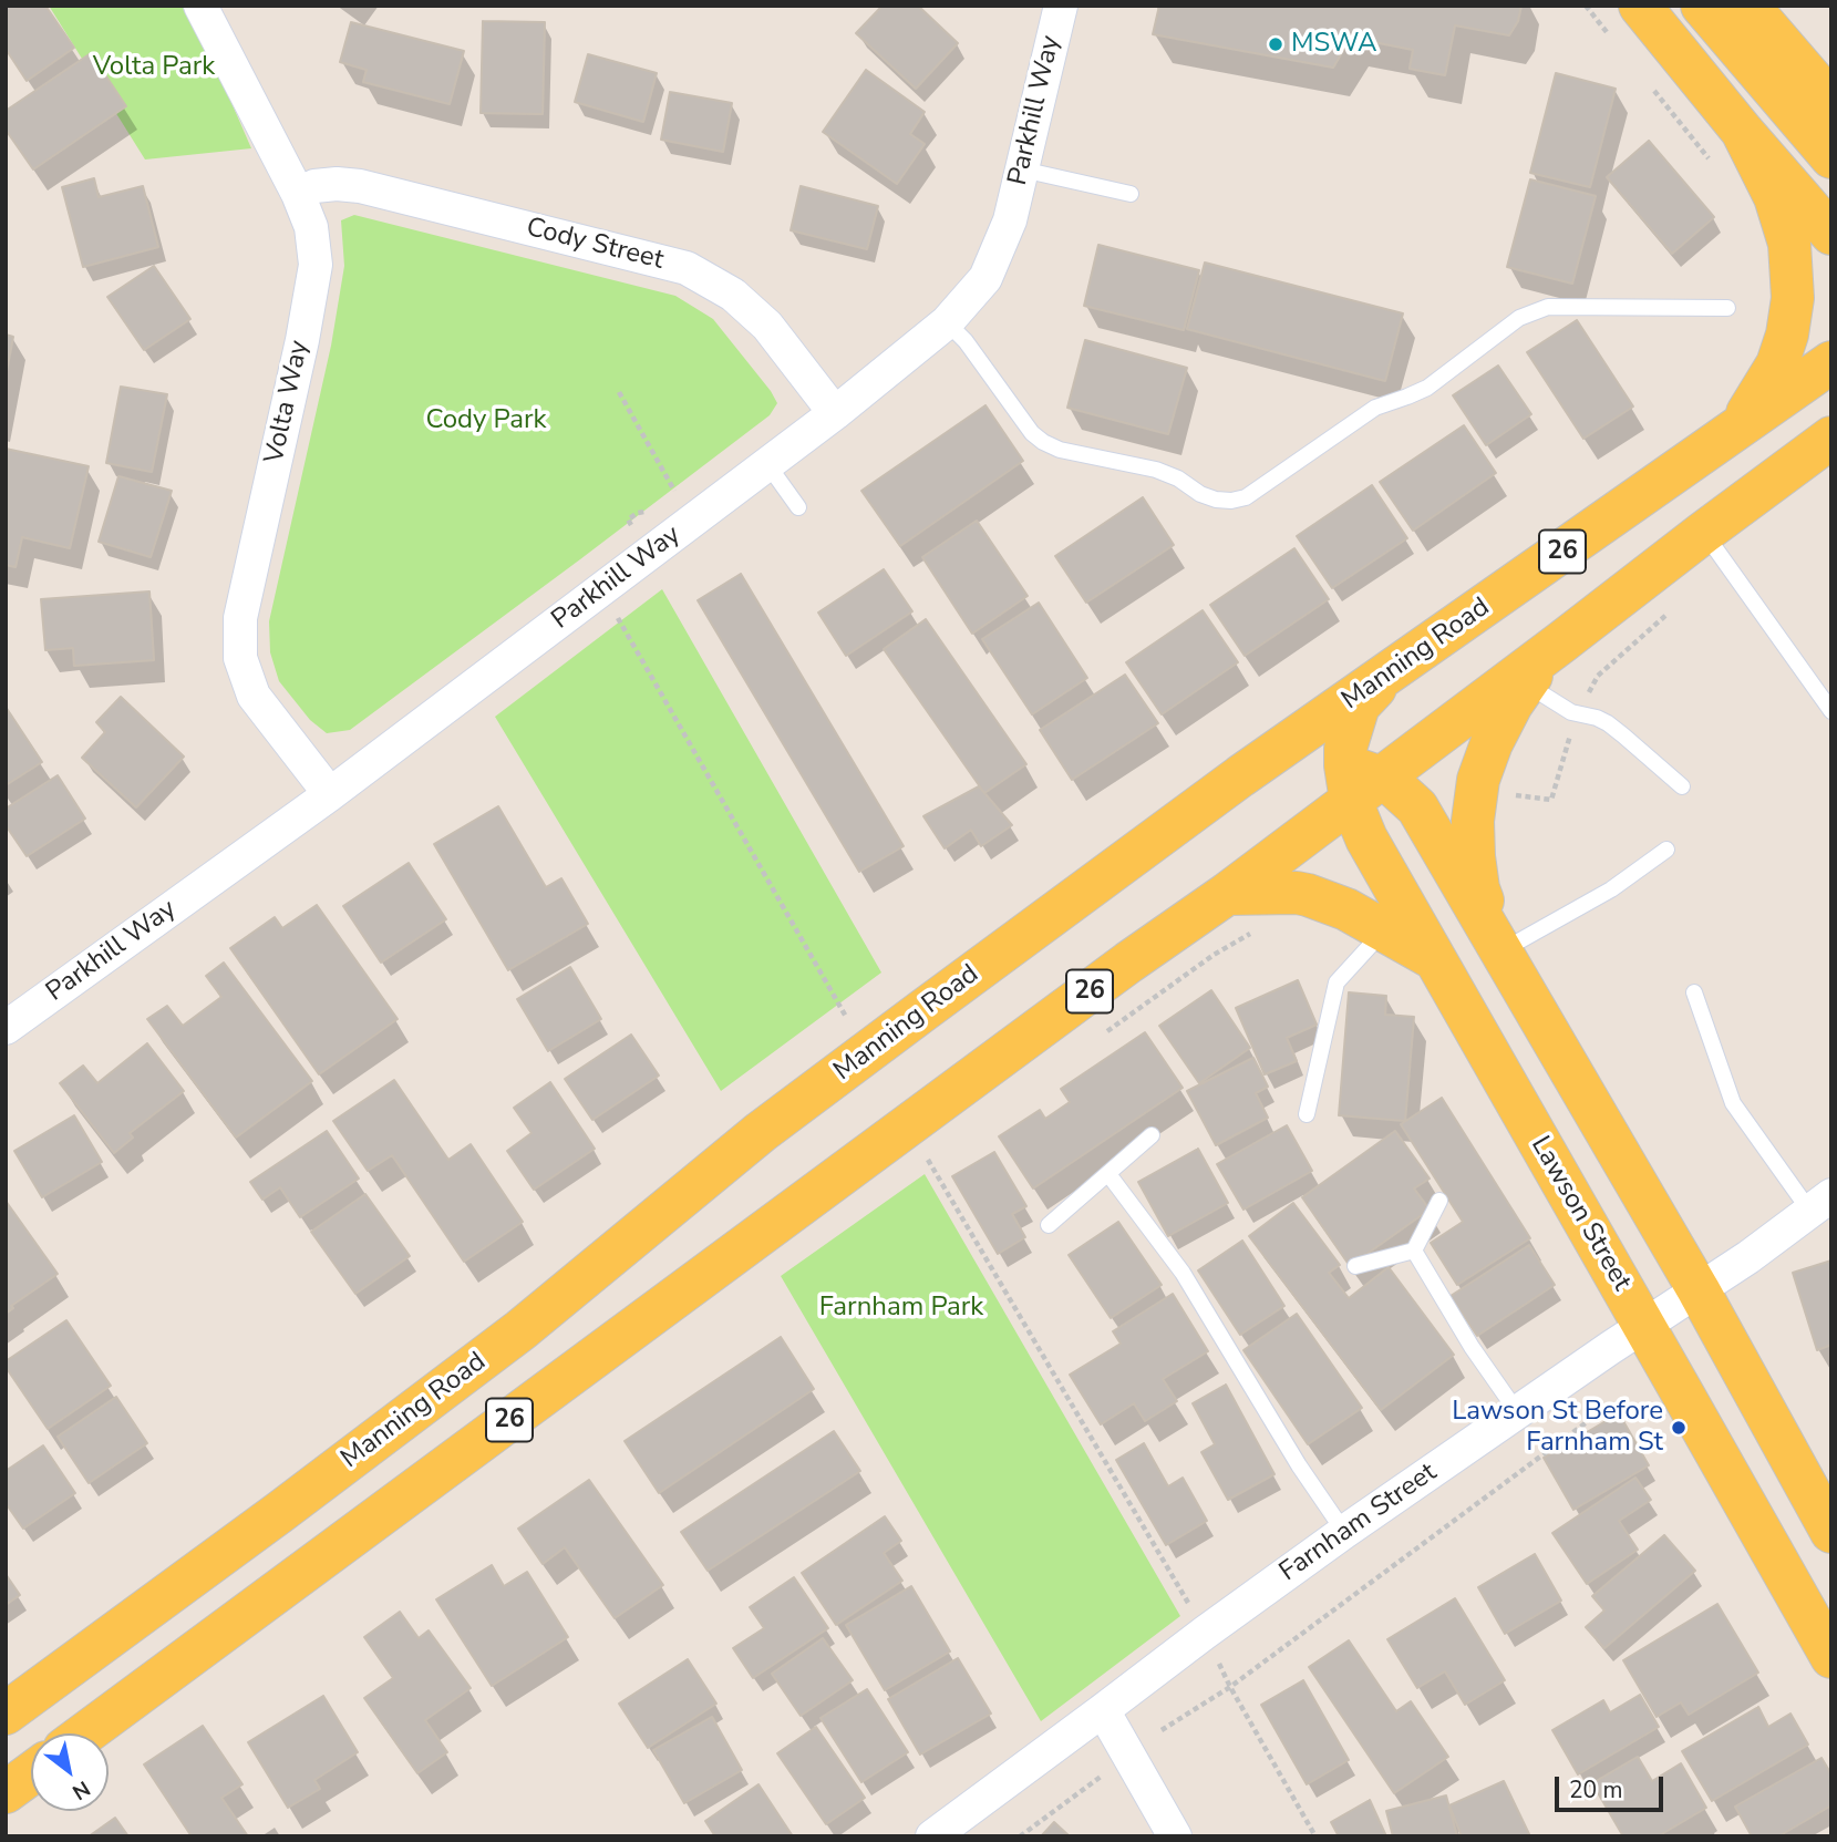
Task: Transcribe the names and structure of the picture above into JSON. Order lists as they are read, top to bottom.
{
  "streets": {
    "main road": ["26", "Manning Road", "Lawson Street"],
    "street": [
      "Parkhill Way",
      "Cody Street",
      "Volta Way",
      "Farnham Street"
    ]
  },
  "crossings": [
    ["Parkhill Way", "Cody Street"],
    ["Parkhill Way", "Volta Way"],
    ["Cody Street", "Volta Way"],
    ["26", "Lawson Street"],
    ["Lawson Street", "Farnham Street"]
  ],
  "parks": ["Volta Park", "Cody Park", "Farnham Park"],
  "places": ["MSWA", "Lawson St Before Farnham St"],
  "scale_bar": "20 m",
  "north": "bottom right"
}
